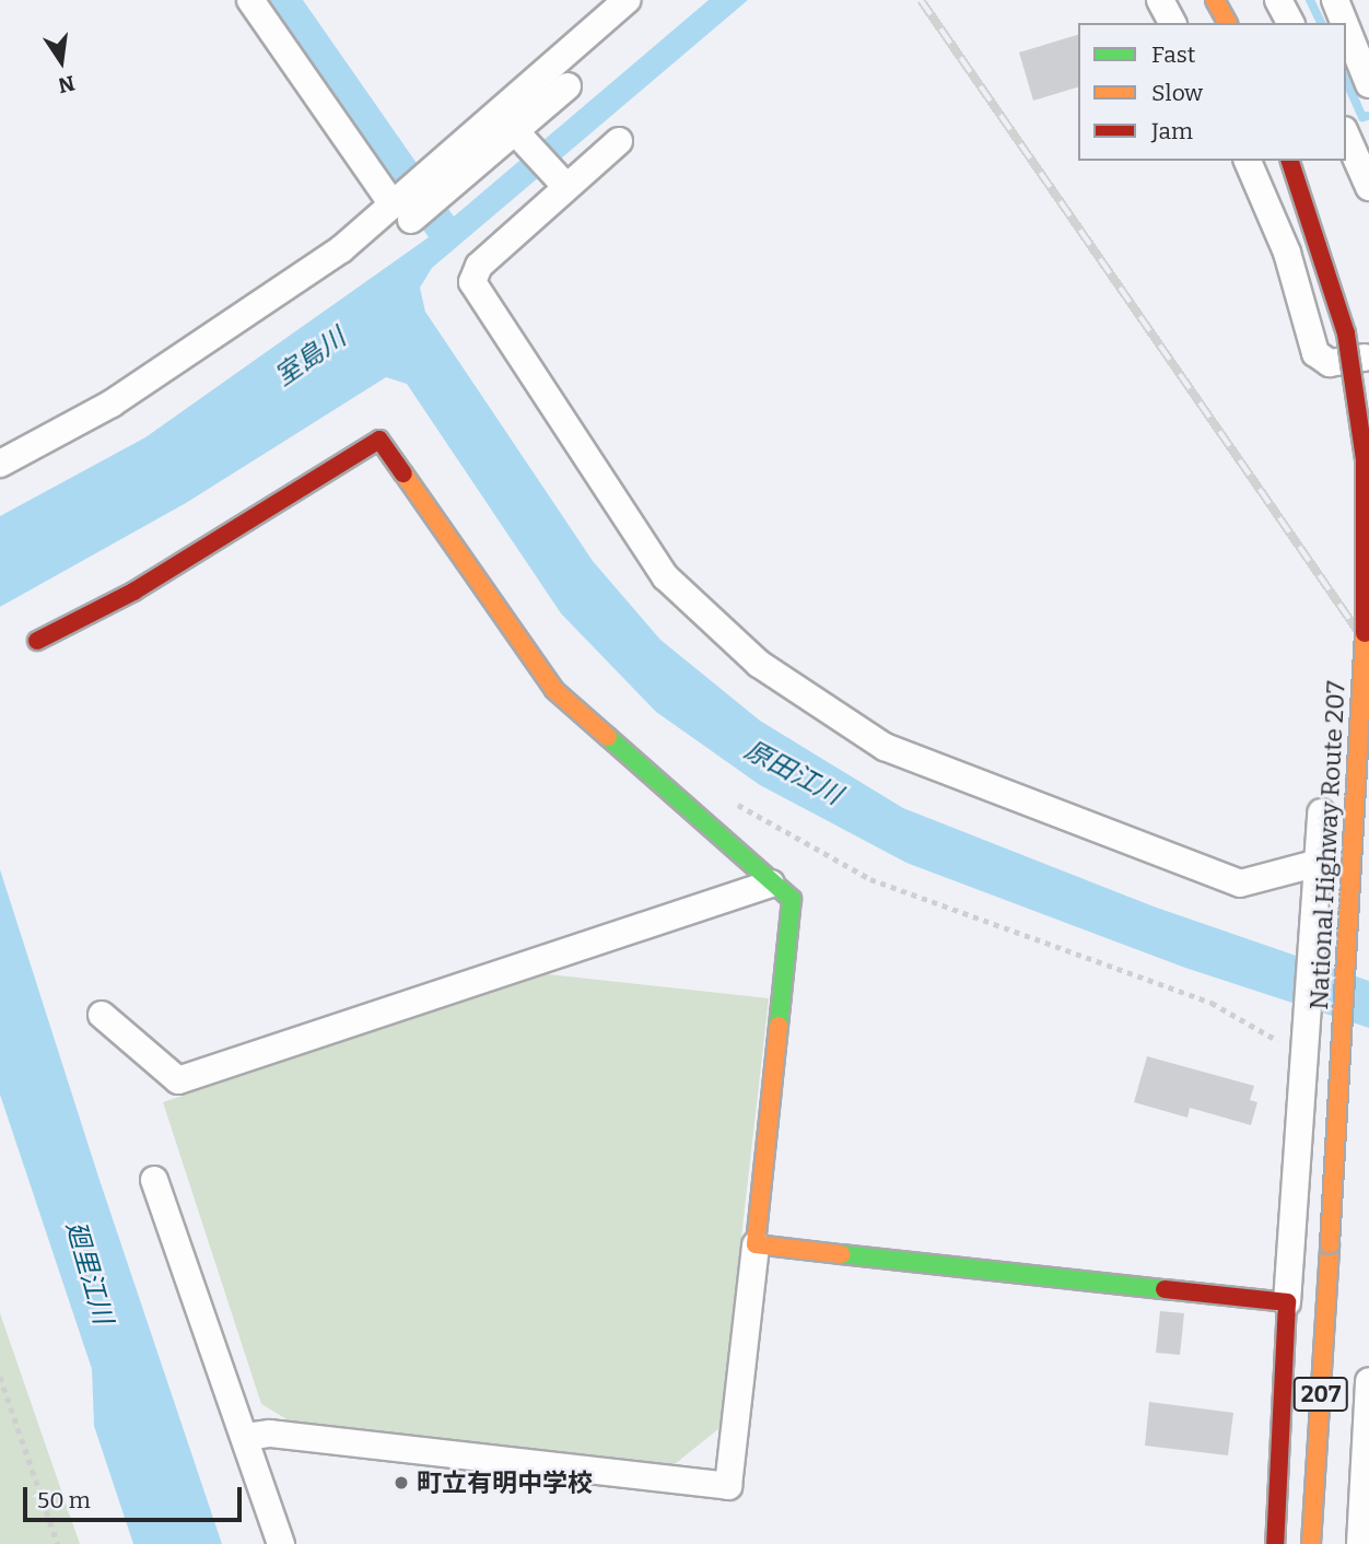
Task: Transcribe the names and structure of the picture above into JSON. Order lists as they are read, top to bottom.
{
  "streets": {
    "main road": ["National Highway Route 207", "207"]
  },
  "water": ["室島川", "原田江川", "廻里江川"],
  "places": ["町立有明中学校"],
  "legend": ["Fast", "Slow", "Jam"],
  "scale_bar": "50 m",
  "north": "bottom"
}
